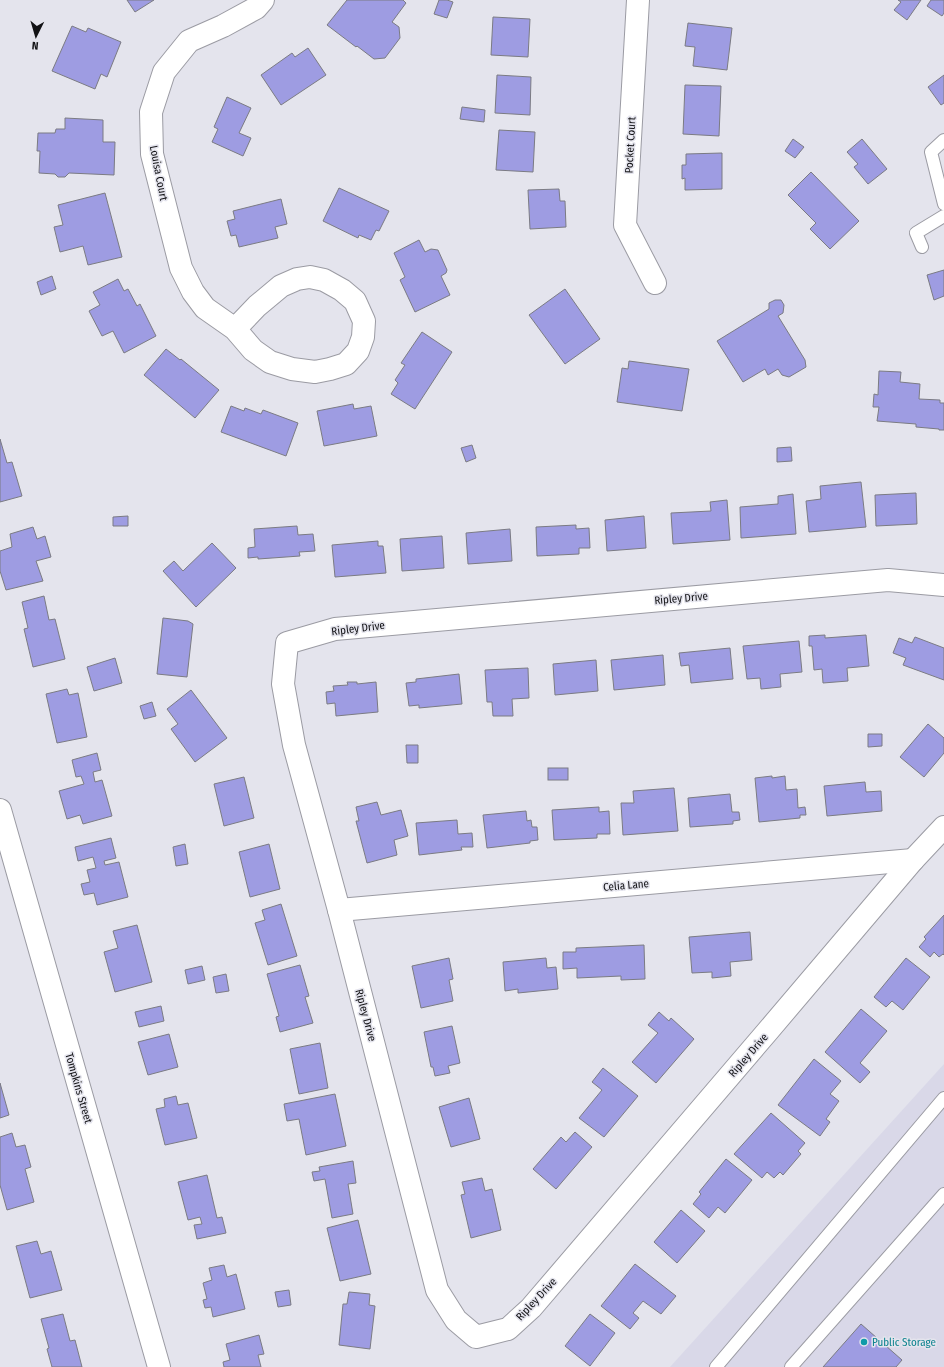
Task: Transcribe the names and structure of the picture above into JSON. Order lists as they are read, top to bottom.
{
  "streets": {
    "street": [
      "Pocket Court",
      "Louisa Court",
      "Ripley Drive",
      "Celia Lane",
      "Tompkins Street"
    ]
  },
  "crossings": [
    ["Ripley Drive", "Celia Lane"]
  ],
  "places": ["Public Storage"],
  "north": "bottom"
}
